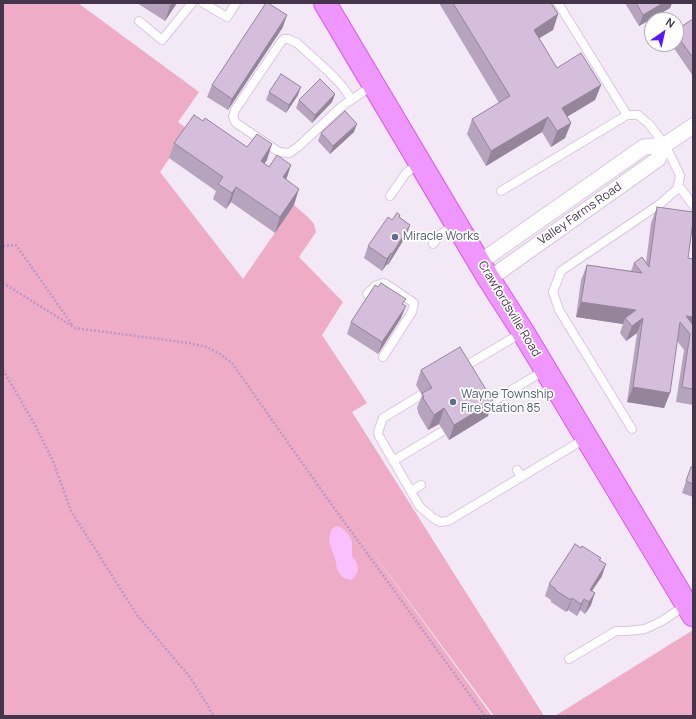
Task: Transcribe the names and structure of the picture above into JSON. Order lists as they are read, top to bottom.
{
  "streets": {
    "main road": ["Crawfordsville Road"],
    "street": ["Valley Farms Road"]
  },
  "crossings": [
    ["Valley Farms Road", "Crawfordsville Road"]
  ],
  "places": ["Miracle Works", "Wayne Township Fire Station 85"],
  "north": "top right"
}
